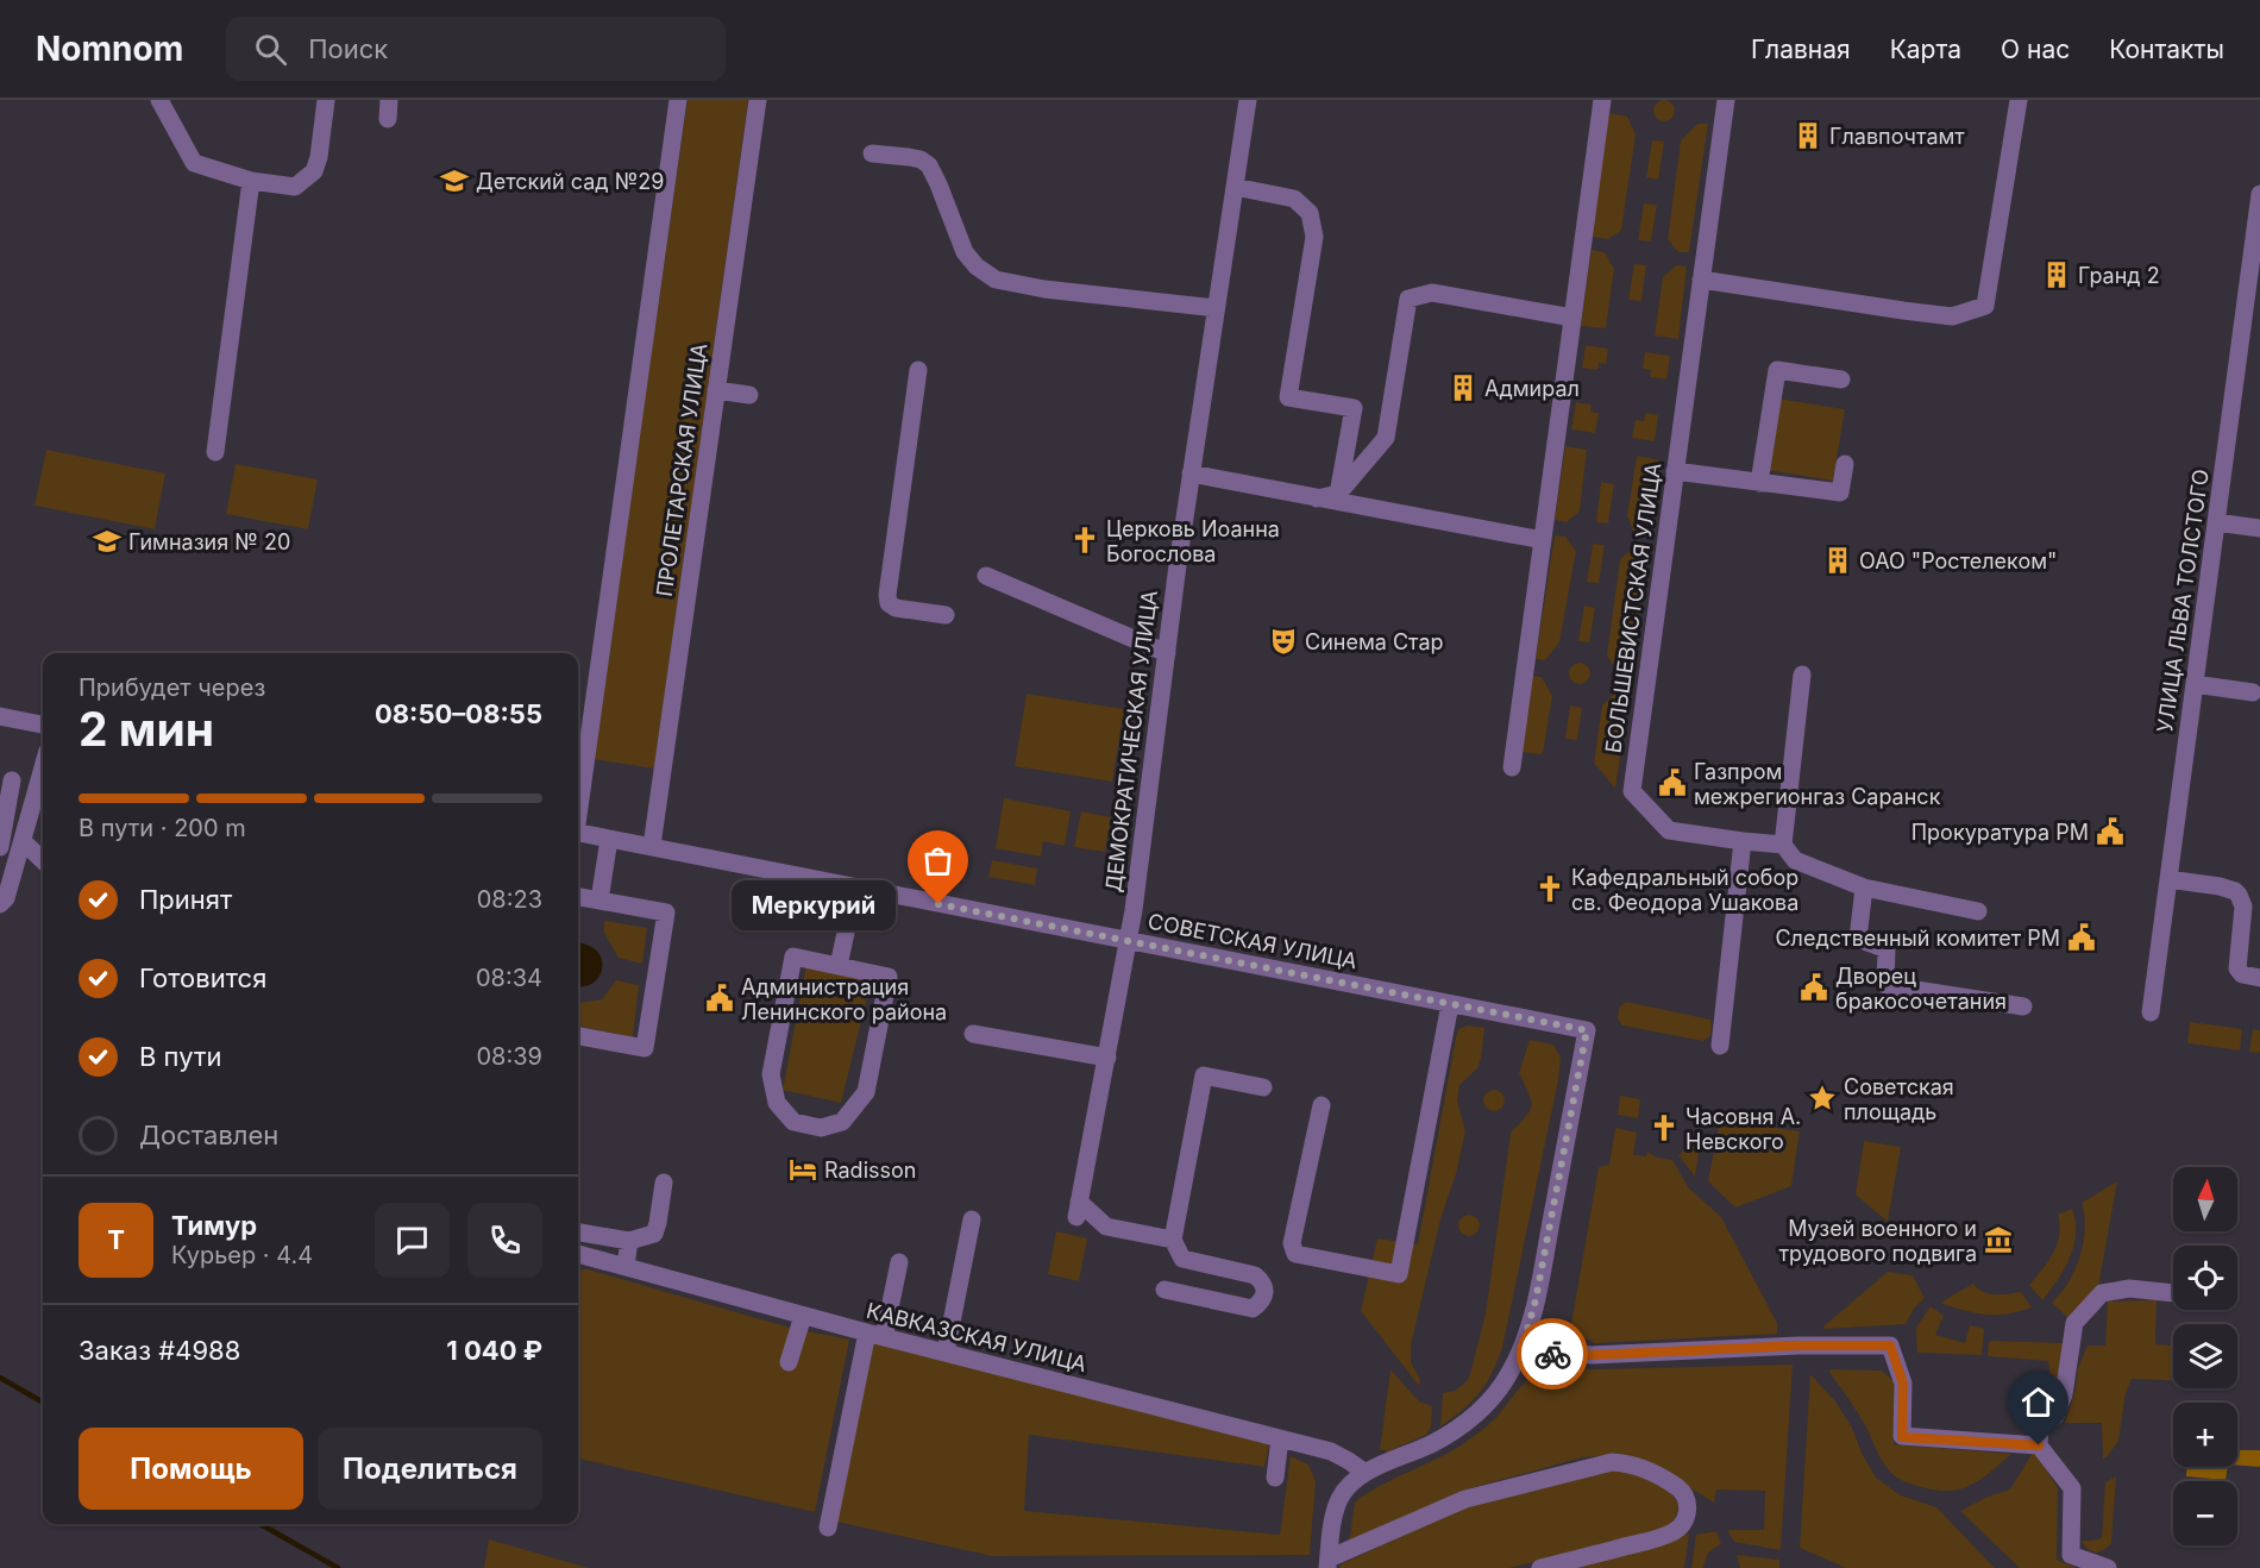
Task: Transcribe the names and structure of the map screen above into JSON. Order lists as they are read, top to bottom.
{
  "streets": {
    "street": [
      "ПРОЛЕТАРСКАЯ УЛИЦА",
      "УЛИЦА ЛЬВА ТОЛСТОГО",
      "БОЛЬШЕВИСТСКАЯ УЛИЦА",
      "ДЕМОКРАТИЧЕСКАЯ УЛИЦА",
      "СОВЕТСКАЯ УЛИЦА",
      "КАВКАЗСКАЯ УЛИЦА"
    ]
  },
  "crossings": [
    ["ПРОЛЕТАРСКАЯ УЛИЦА", "СОВЕТСКАЯ УЛИЦА"],
    ["ДЕМОКРАТИЧЕСКАЯ УЛИЦА", "СОВЕТСКАЯ УЛИЦА"]
  ],
  "places": {
    "building": [
      "Главпочтамт",
      "Гранд 2",
      "Адмирал",
      "ОАО \"Ростелеком\""
    ],
    "school or university": ["Детский сад №29", "Гимназия № 20"],
    "church": ["Церковь Иоанна Богослова", "Кафедральный собор св. Феодора Ушакова", "Часовня А. Невского"],
    "theatre": ["Синема Стар"],
    "public building": [
      "Газпром межрегионгаз Саранск",
      "Прокуратура РМ",
      "Следственный комитет РМ",
      "Дворец бракосочетания",
      "Администрация Ленинского района"
    ],
    "other": ["Меркурий"],
    "place": ["Советская площадь"],
    "hotel": ["Radisson"],
    "museum": ["Музей военного и трудового подвига"]
  },
  "north": "top",
  "page": {
    "header": "Nomnom",
    "search": "Поиск",
    "nav": [
      "Главная",
      "Карта",
      "О нас",
      "Контакты"
    ],
    "heading": ["2 мин", "Прибудет через", "08:50–08:55"],
    "panel": [
      "Тимур",
      "Курьер · 4.4",
      "Заказ #4988",
      "1 040 ₽"
    ],
    "bar": "В пути · 200 m",
    "list": [
      ["Принят", "08:23"],
      ["Готовится", "08:34"],
      ["В пути", "08:39"],
      "Доставлен"
    ],
    "bubble": "Меркурий",
    "map_buttons": ["+", "−"],
    "round": "Т",
    "buttons": ["Помощь", "Поделиться"]
  }
}
